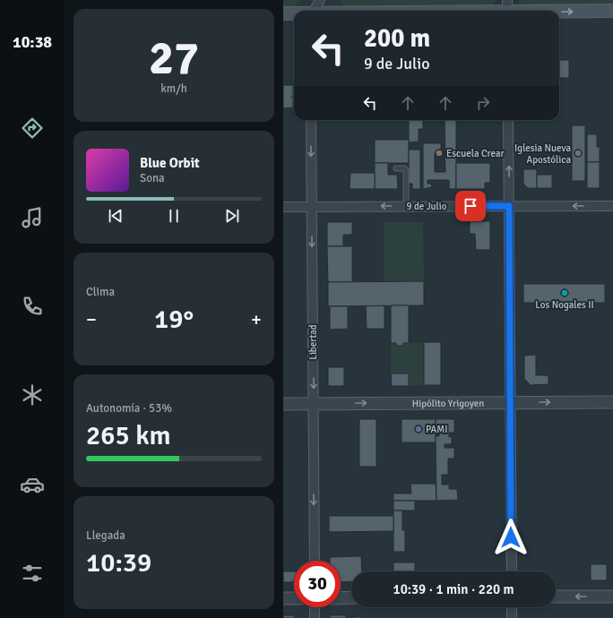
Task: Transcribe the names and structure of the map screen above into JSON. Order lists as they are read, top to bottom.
{
  "streets": {
    "street": ["9 de Julio", "Libertad", "Hipólito Yrigoyen"]
  },
  "crossings": [
    ["9 de Julio", "Libertad"],
    ["Libertad", "Hipólito Yrigoyen"]
  ],
  "one_way": ["9 de Julio", "Libertad", "Hipólito Yrigoyen"],
  "places": [
    "Escuela Crear",
    "Iglesia Nueva Apostólica",
    "Los Nogales II",
    "PAMI"
  ],
  "page": {
    "tabs": "10:38",
    "tile": [
      ["27", "km/h"],
      "Clima",
      ["Autonomía · 53%", "265 km"],
      ["Llegada", "10:39"]
    ],
    "turn": ["200 m", "9 de Julio"],
    "song": ["Blue Orbit", "Sona"],
    "heat": ["−", "19°", "+"],
    "limit": "30",
    "trip": "10:39 · 1 min · 220 m"
  }
}
